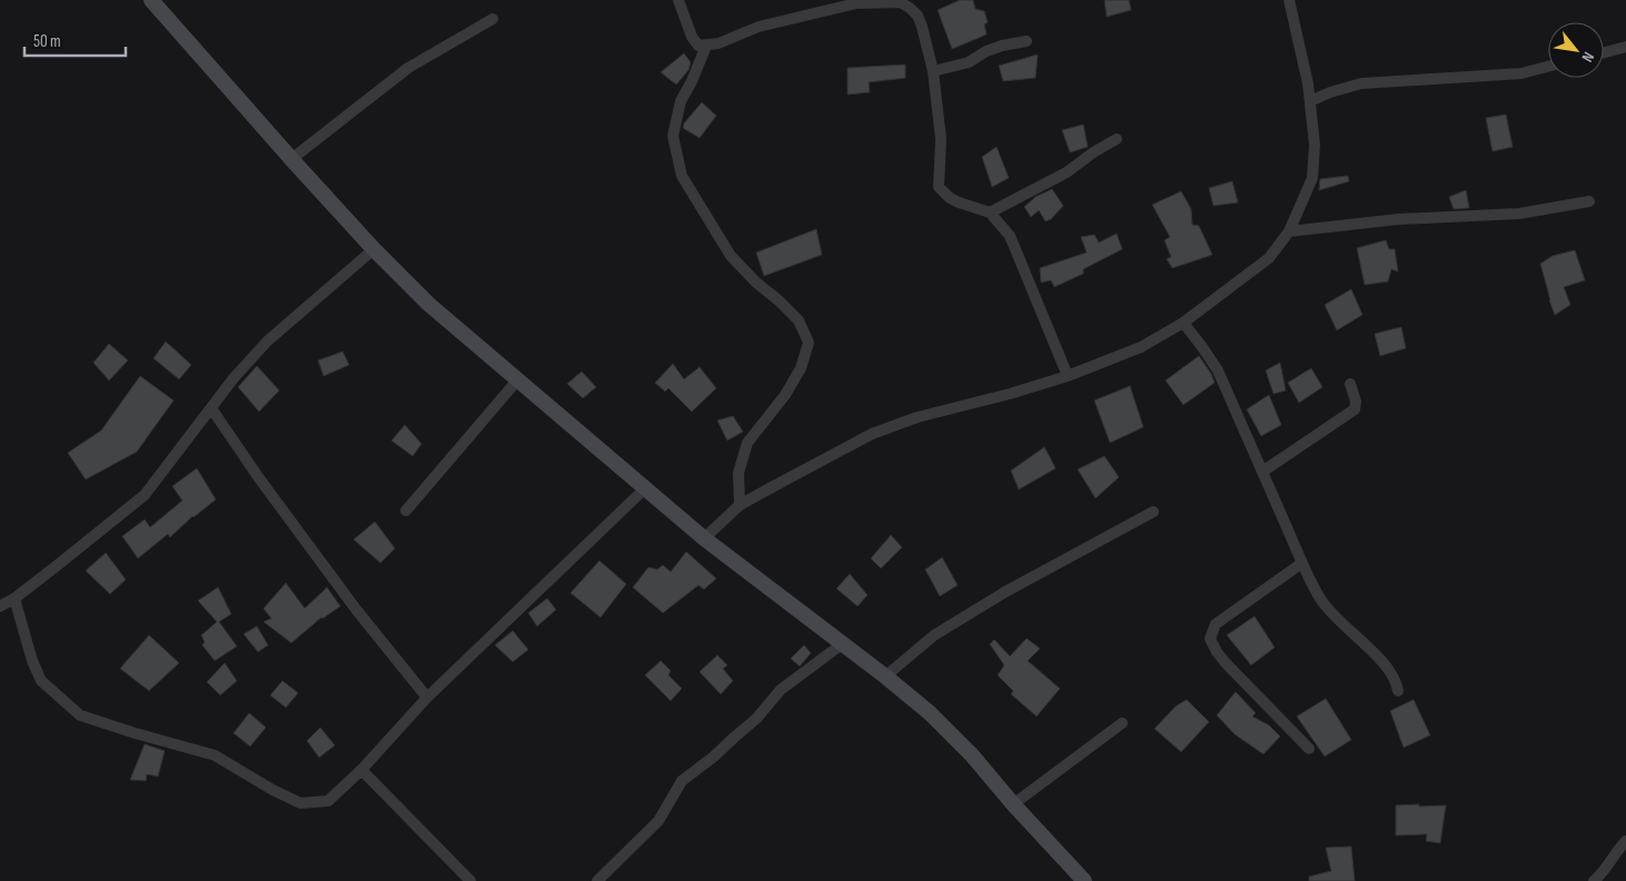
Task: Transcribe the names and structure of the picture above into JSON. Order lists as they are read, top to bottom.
{
  "scale_bar": "50 m",
  "north": "bottom right"
}
